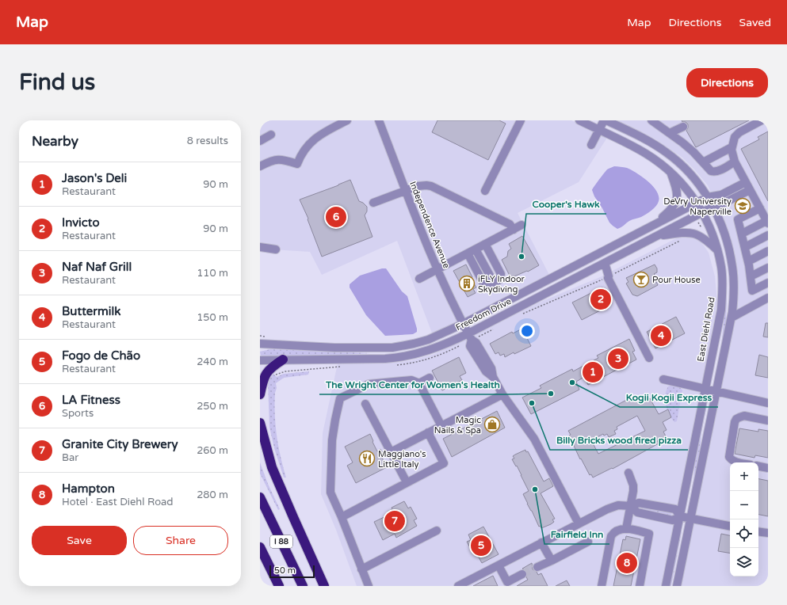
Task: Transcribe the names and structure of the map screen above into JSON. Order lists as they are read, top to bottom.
{
  "streets": {
    "highway": ["I 88"],
    "street": ["Independence Avenue", "Freedom Drive", "East Diehl Road"]
  },
  "crossings": [
    ["Independence Avenue", "Freedom Drive"],
    ["Freedom Drive", "East Diehl Road"]
  ],
  "places": {
    "school or university": ["DeVry University Naperville"],
    "other": [
      "Cooper's Hawk",
      "Kogii Kogii Express",
      "The Wright Center for Women's Health",
      "Billy Bricks wood fired pizza",
      "Fairfield Inn"
    ],
    "bar": ["Pour House"],
    "building": ["iFLY Indoor Skydiving"],
    "shop": ["Magic Nails & Spa"],
    "restaurant": ["Maggiano's Little Italy"]
  },
  "scale_bar": "50 m",
  "page": {
    "header": "Map",
    "nav": ["Map", "Directions", "Saved"],
    "buttons": [
      "Directions",
      ["Save", "Share"]
    ],
    "title": "Find us",
    "heading": ["Nearby", "8 results"],
    "list": [
      {
        "mark": "1",
        "name": "Jason's Deli",
        "note": "Restaurant",
        "value": "90 m"
      },
      {
        "mark": "2",
        "name": "Invicto",
        "note": "Restaurant",
        "value": "90 m"
      },
      {
        "mark": "3",
        "name": "Naf Naf Grill",
        "note": "Restaurant",
        "value": "110 m"
      },
      {
        "mark": "4",
        "name": "Buttermilk",
        "note": "Restaurant",
        "value": "150 m"
      },
      {
        "mark": "5",
        "name": "Fogo de Chão",
        "note": "Restaurant",
        "value": "240 m"
      },
      {
        "mark": "6",
        "name": "LA Fitness",
        "note": "Sports",
        "value": "250 m"
      },
      {
        "mark": "7",
        "name": "Granite City Brewery",
        "note": "Bar",
        "value": "260 m"
      },
      {
        "mark": "8",
        "name": "Hampton",
        "note": "Hotel · East Diehl Road",
        "value": "280 m"
      }
    ],
    "pins": [
      "6",
      "2",
      "4",
      "3",
      "1",
      "7",
      "5",
      "8"
    ],
    "map_buttons": ["+", "−"],
    "scale": "50 m"
  }
}
